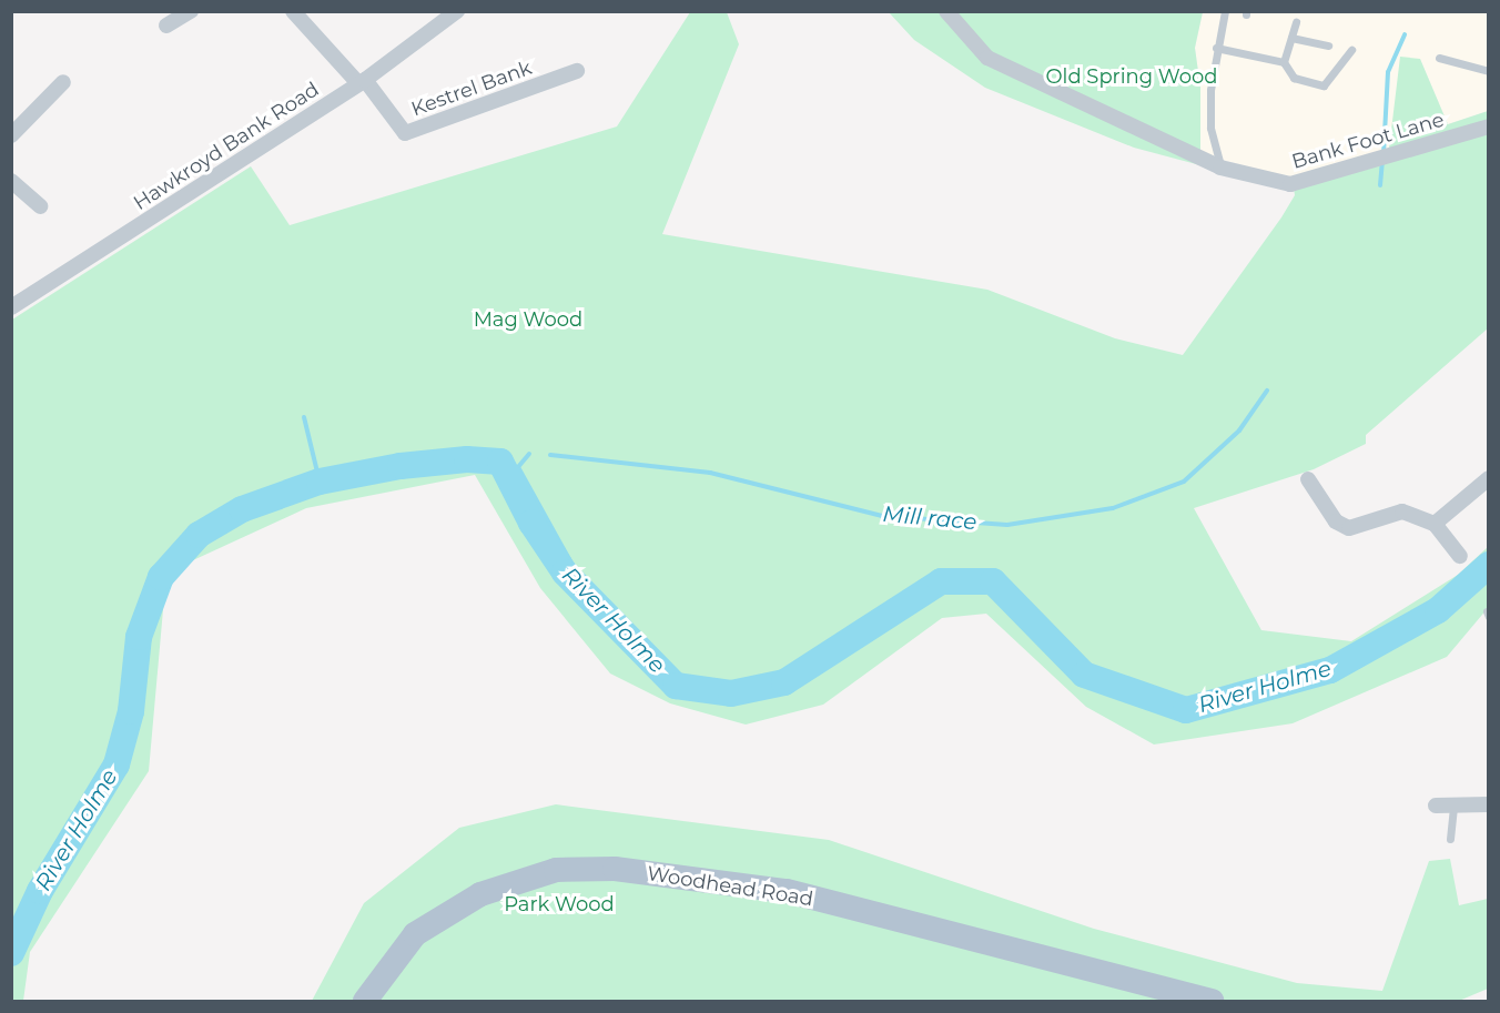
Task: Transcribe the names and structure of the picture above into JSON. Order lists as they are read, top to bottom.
{
  "streets": {
    "main road": ["Woodhead Road"],
    "street": ["Kestrel Bank", "Bank Foot Lane", "Hawkroyd Bank Road"]
  },
  "crossings": [
    ["Kestrel Bank", "Hawkroyd Bank Road"]
  ],
  "water": ["Mill race", "River Holme"],
  "parks": ["Old Spring Wood", "Mag Wood", "Park Wood"]
}
